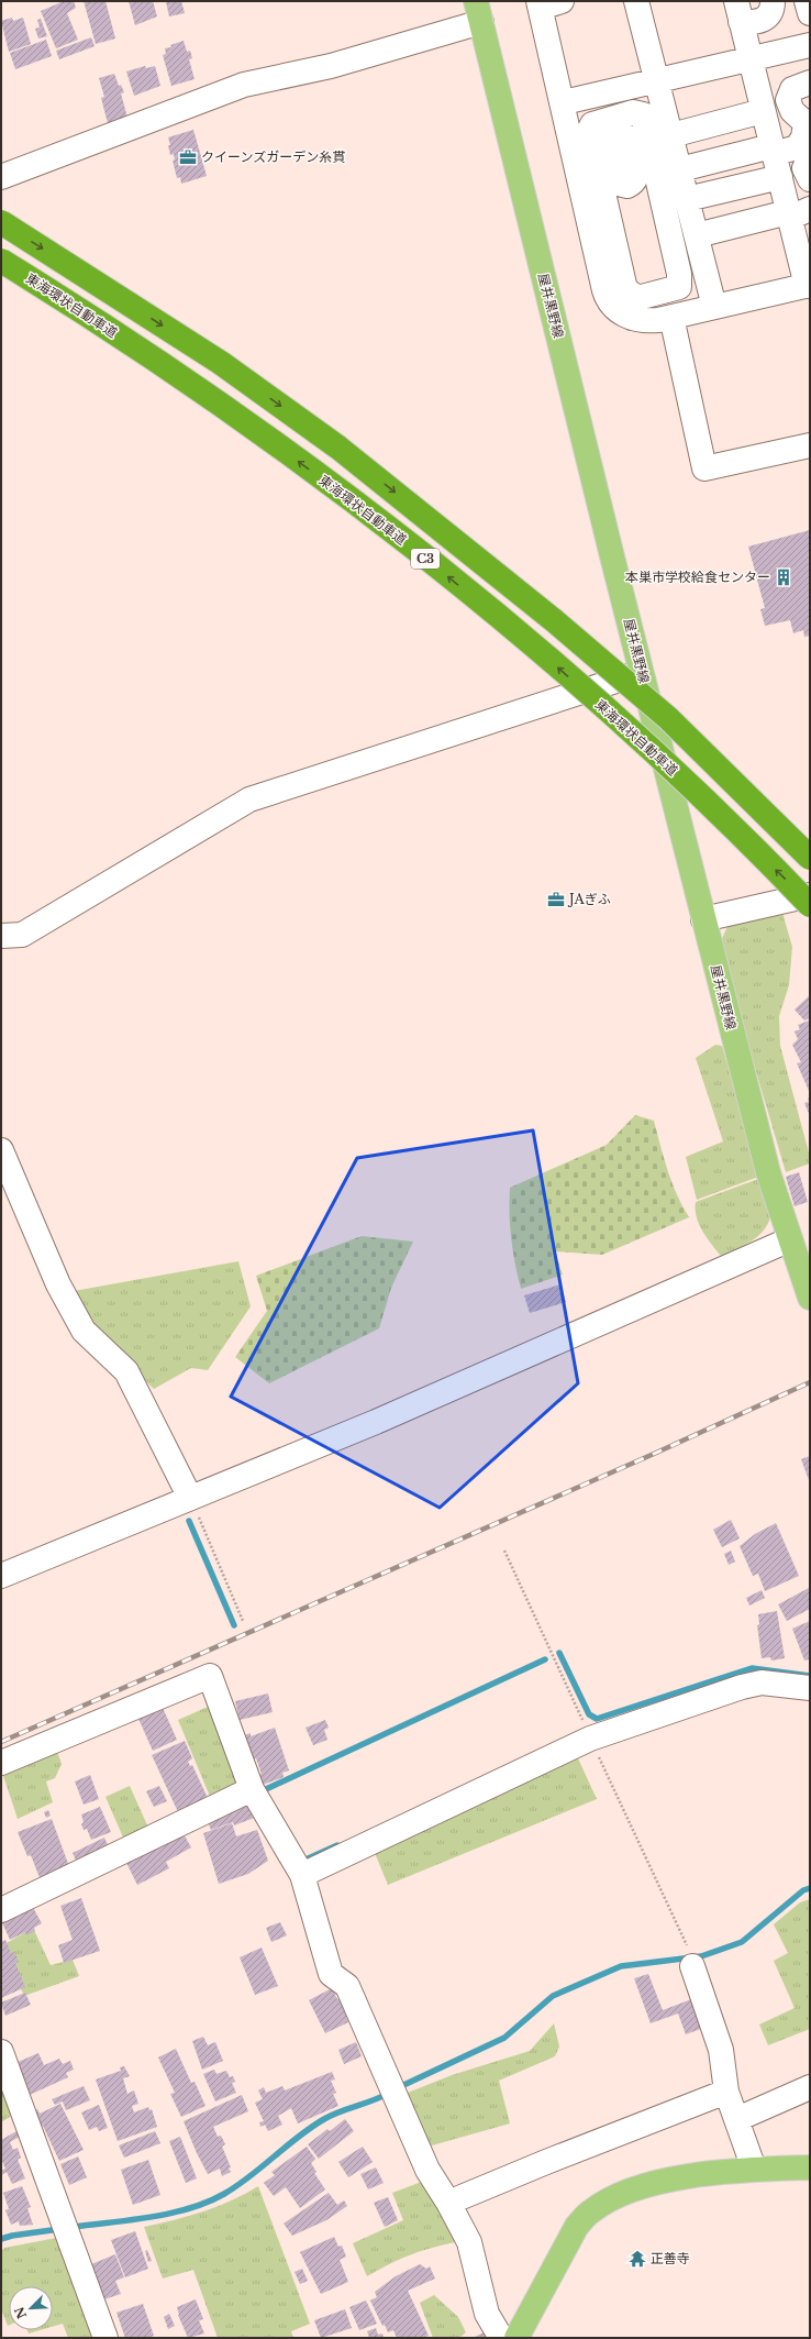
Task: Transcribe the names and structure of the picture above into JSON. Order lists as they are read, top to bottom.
{
  "streets": {
    "highway": ["東海環状自動車道", "C3"],
    "main road": ["屋井黒野線"]
  },
  "places": {
    "office": ["クイーンズガーデン糸貫", "JAぎふ"],
    "building": ["本巣市学校給食センター"],
    "temple": ["正善寺"]
  },
  "north": "bottom left"
}
